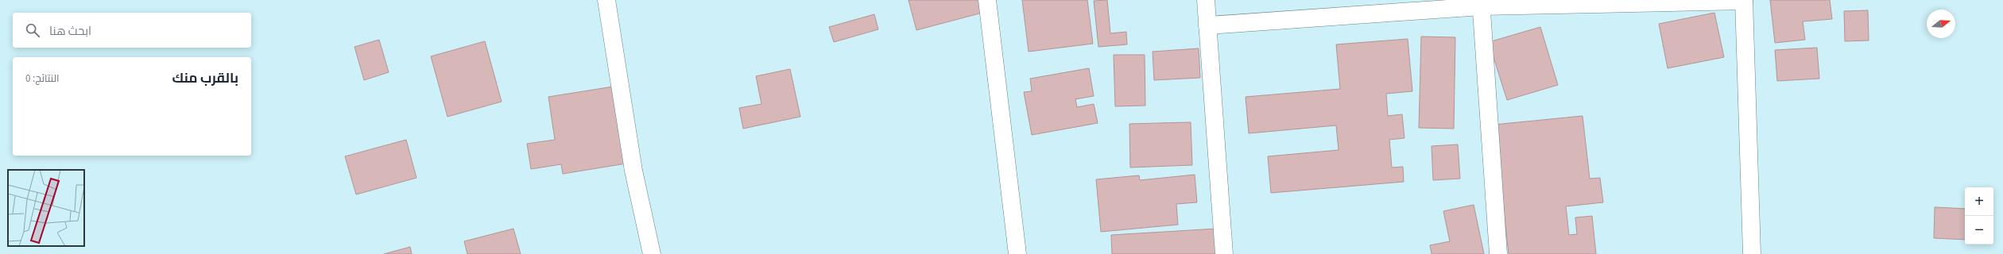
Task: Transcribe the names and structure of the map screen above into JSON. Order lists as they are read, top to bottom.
{
  "north": "right",
  "page": {
    "search": "ابحث هنا",
    "heading": ["بالقرب منك", "النتائج: 0"],
    "map_buttons": ["+", "−"]
  }
}
